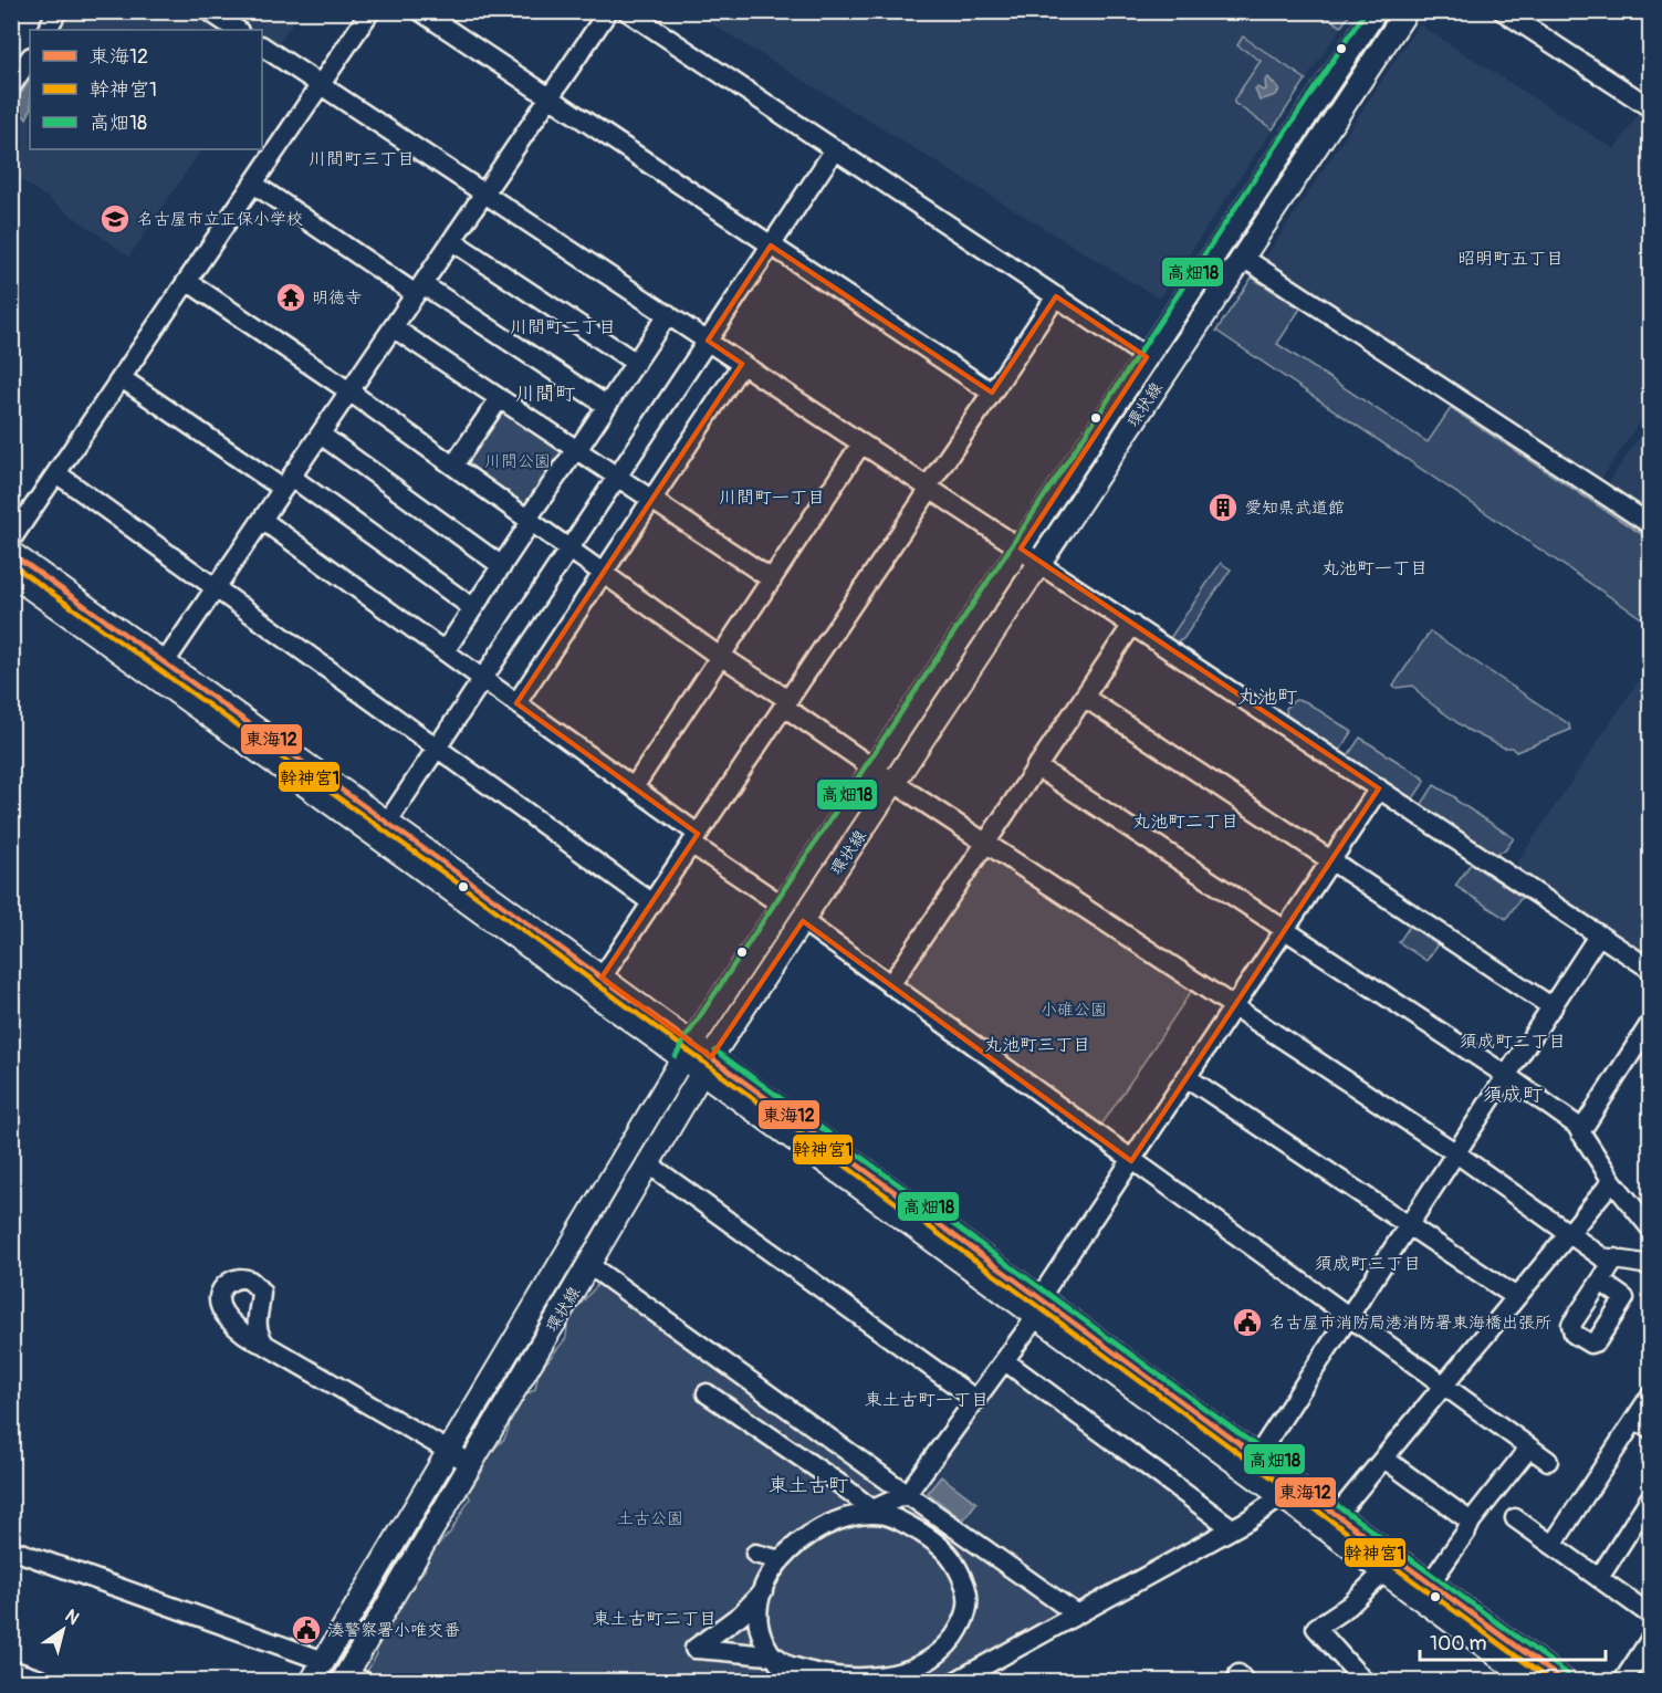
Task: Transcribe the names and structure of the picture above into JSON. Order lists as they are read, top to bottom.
{
  "streets": {
    "main road": ["環状線"]
  },
  "districts": [
    "川間町三丁目",
    "昭明町五丁目",
    "川間町二丁目",
    "川間町",
    "川間町一丁目",
    "丸池町一丁目",
    "丸池町",
    "丸池町二丁目",
    "須成町二丁目",
    "丸池町三丁目",
    "須成町",
    "須成町三丁目",
    "東土古町一丁目",
    "東土古町",
    "東土古町二丁目"
  ],
  "parks": ["川間公園", "小碓公園", "土古公園"],
  "places": {
    "school or university": ["名古屋市立正保小学校"],
    "temple": ["明徳寺"],
    "building": ["愛知県武道館"],
    "public building": ["名古屋市消防局港消防署東海橋出張所", "湊警察署小唯交番"]
  },
  "lines": ["transit line 高畑18", "transit line 東海12", "transit line 幹神宮1"],
  "legend": ["東海12", "幹神宮1", "高畑18"],
  "scale_bar": "100 m",
  "north": "top right"
}
